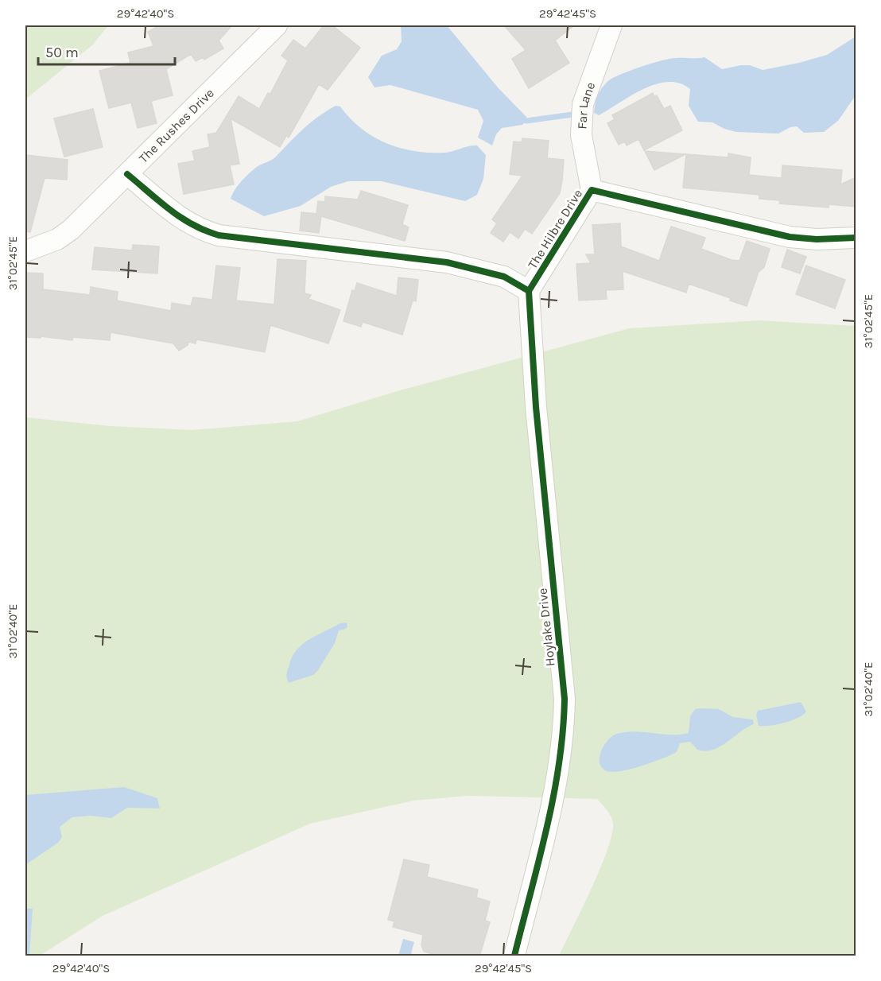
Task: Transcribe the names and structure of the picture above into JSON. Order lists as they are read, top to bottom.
{
  "streets": {
    "street": [
      "Far Lane",
      "The Rushes Drive",
      "The Hilbre Drive",
      "Hoylake Drive"
    ]
  },
  "crossings": [
    ["Far Lane", "The Hilbre Drive"],
    ["The Hilbre Drive", "Hoylake Drive"]
  ],
  "scale_bar": "50 m",
  "coordinates": [
    "29°42'40\"S",
    "29°42'45\"S",
    "31°02'45\"E",
    "31°02'40\"E"
  ]
}
